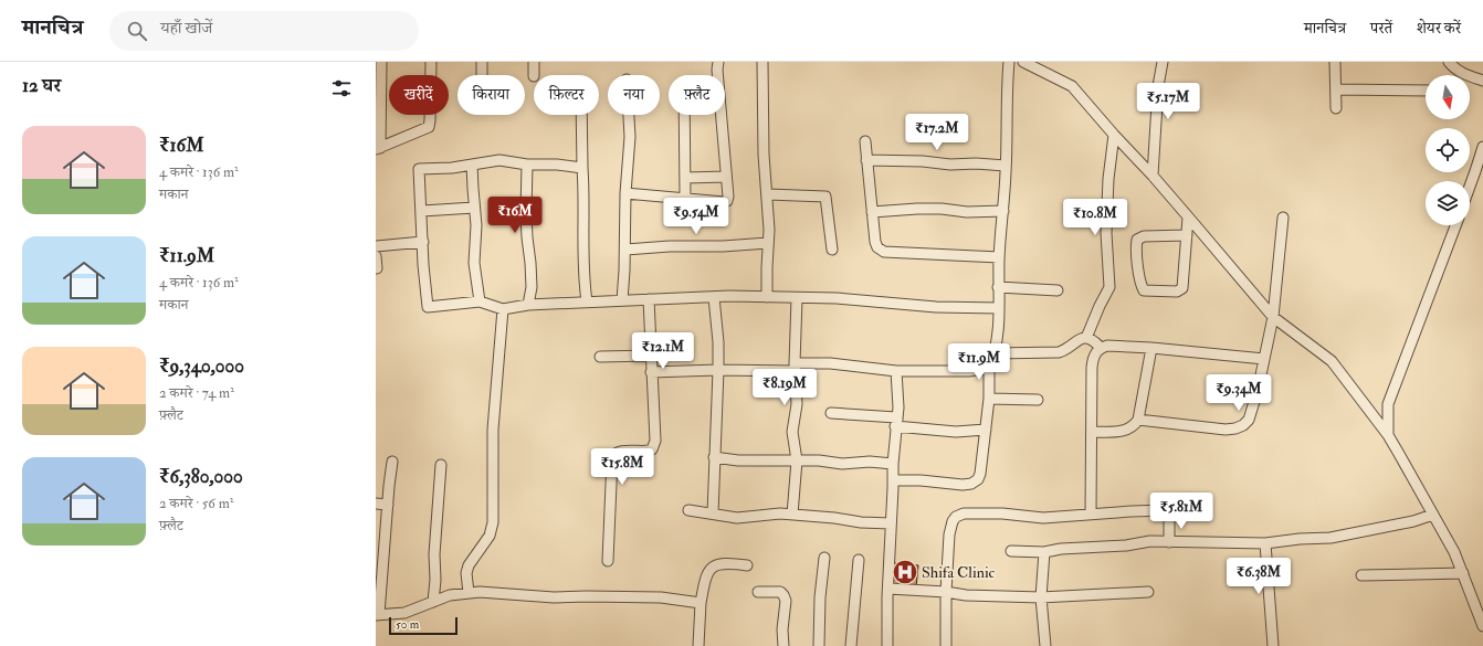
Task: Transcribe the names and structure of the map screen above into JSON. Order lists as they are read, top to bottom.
{
  "places": {
    "hospital": ["Shifa Clinic"]
  },
  "scale_bar": "50 m",
  "north": "bottom",
  "page": {
    "header": "मानचित्र",
    "search": "यहाँ खोजें",
    "nav": ["मानचित्र", "परतें", "शेयर करें"],
    "heading": "12 घर",
    "chip": [
      "खरीदें",
      "किराया",
      "फ़िल्टर",
      "नया",
      "फ़्लैट"
    ],
    "price": [
      "₹5.17M",
      "₹17.2M",
      "₹16M",
      "₹9.54M",
      "₹10.8M",
      "₹12.1M",
      "₹11.9M",
      "₹8.19M",
      "₹9.34M",
      "₹15.8M",
      "₹5.81M",
      "₹6.38M"
    ],
    "list": [
      {
        "name": "₹16M",
        "note": "4 कमरे · 136 m² · मकान"
      },
      {
        "name": "₹11.9M",
        "note": "4 कमरे · 136 m² · मकान"
      },
      {
        "name": "₹9,340,000",
        "note": "2 कमरे · 74 m² · फ़्लैट"
      },
      {
        "name": "₹6,380,000",
        "note": "2 कमरे · 56 m² · फ़्लैट"
      }
    ],
    "scale": "50 m"
  }
}
